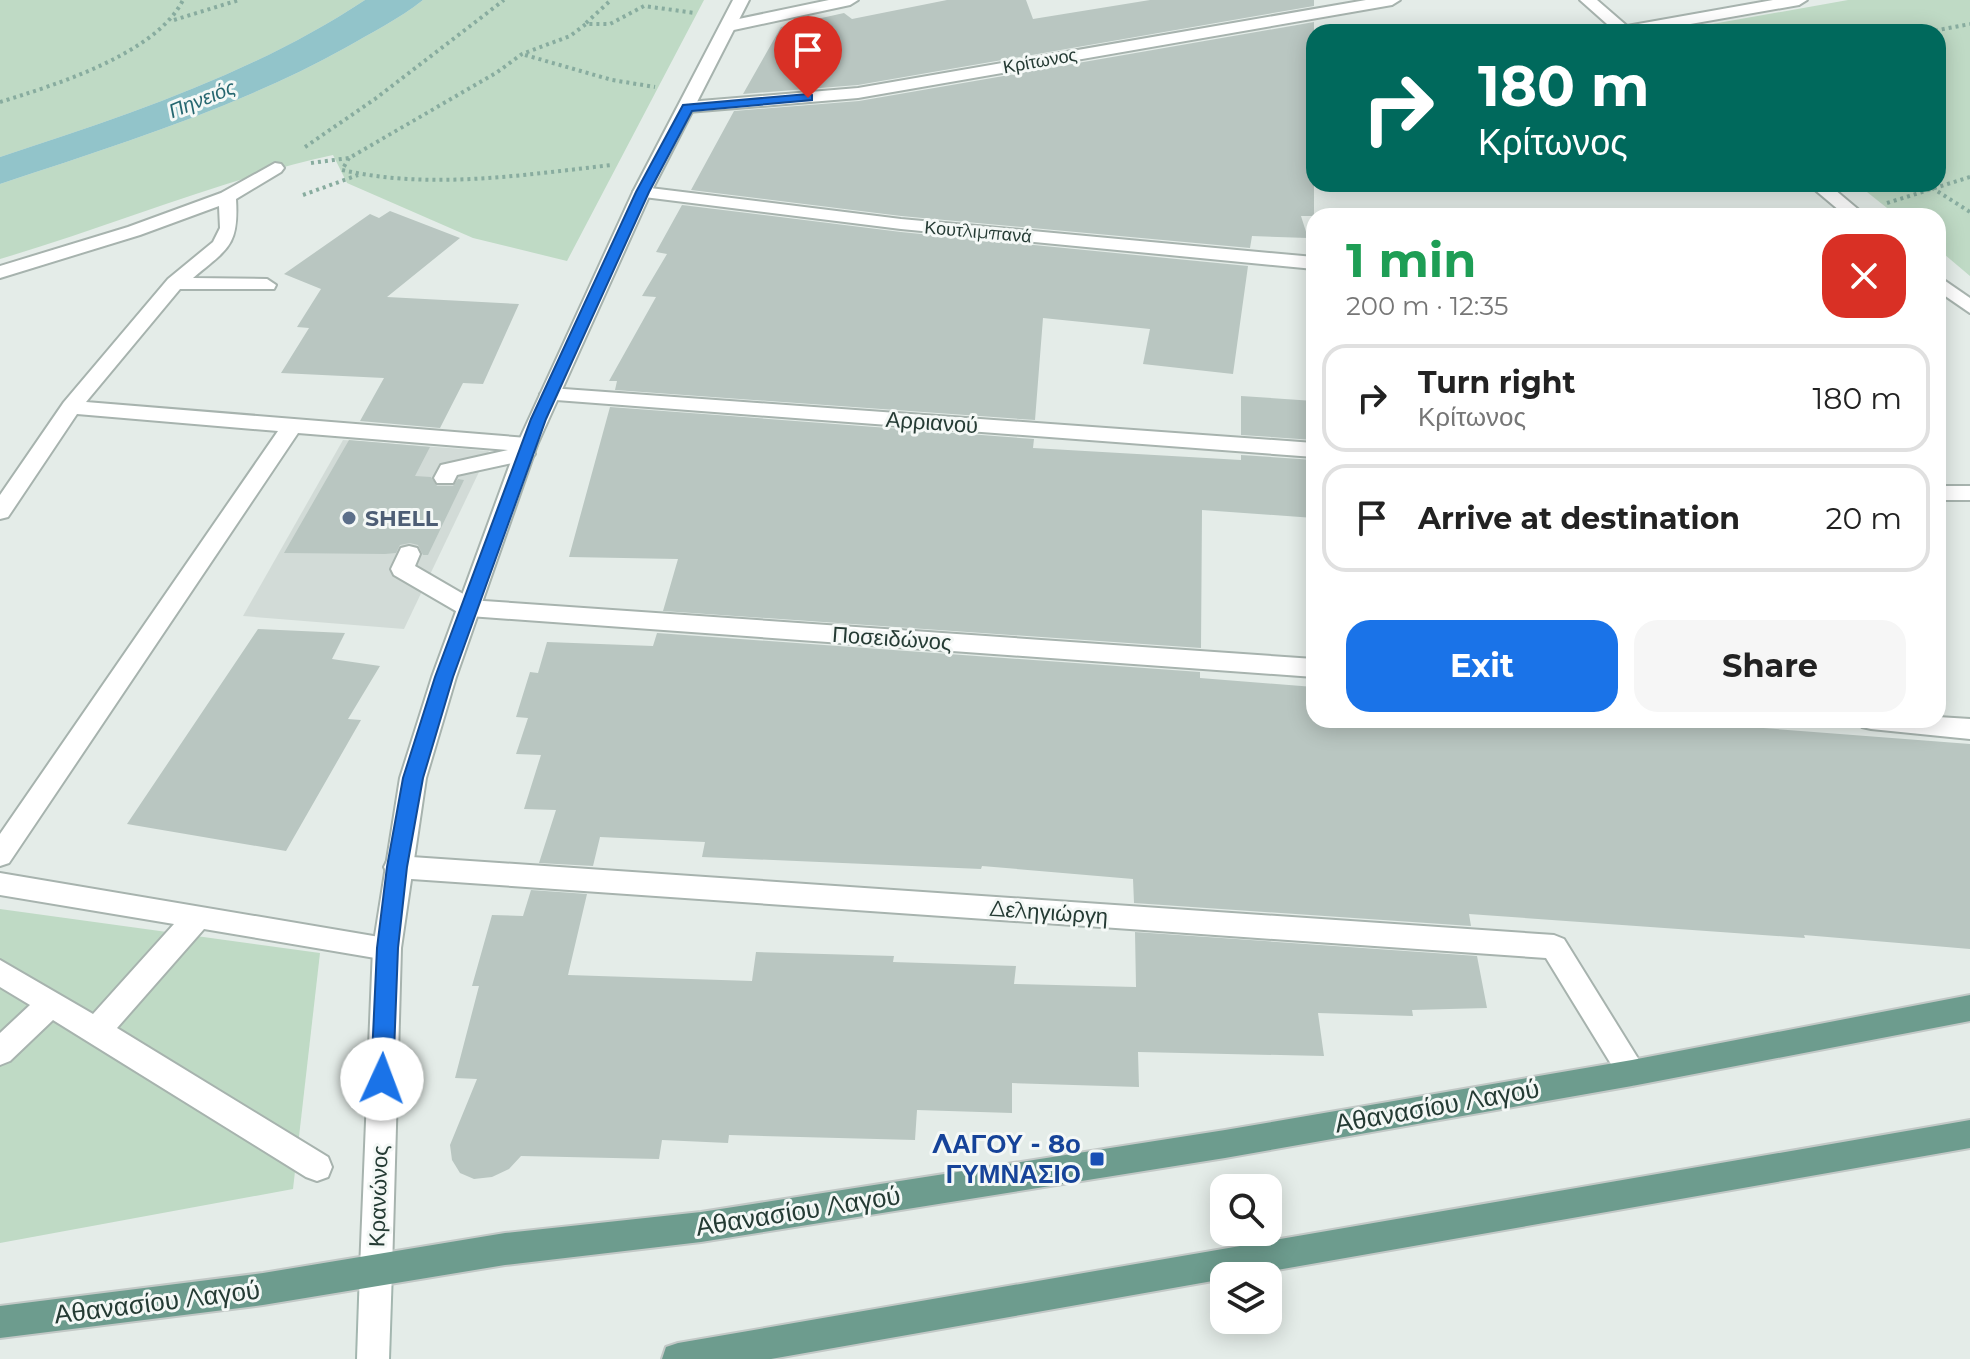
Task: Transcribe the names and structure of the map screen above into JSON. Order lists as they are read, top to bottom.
{
  "streets": {
    "main road": ["Αθανασίου Λαγού"],
    "street": [
      "Κρίτωνος",
      "Κουτλιμπανά",
      "Αρριανού",
      "Ποσειδώνος",
      "Δεληγιώργη",
      "Κρανώνος"
    ]
  },
  "crossings": [
    ["Κρίτωνος", "Κρανώνος"],
    ["Κουτλιμπανά", "Κρανώνος"],
    ["Αρριανού", "Κρανώνος"],
    ["Ποσειδώνος", "Κρανώνος"],
    ["Δεληγιώργη", "Αθανασίου Λαγού"],
    ["Δεληγιώργη", "Κρανώνος"],
    ["Αθανασίου Λαγού", "Κρανώνος"]
  ],
  "water": ["Πηνειός"],
  "places": {
    "other": ["SHELL"],
    "transit": ["ΛΑΓΟΥ - 8ο ΓΥΜΝΑΣΙΟ"]
  },
  "page": {
    "turn": ["180 m", "Κρίτωνος"],
    "heading": ["1 min", "200 m · 12:35"],
    "list": [
      {
        "name": "Turn right",
        "note": "Κρίτωνος",
        "value": "180 m"
      },
      {
        "name": "Arrive at destination",
        "value": "20 m"
      }
    ],
    "buttons": ["Exit", "Share"]
  }
}
